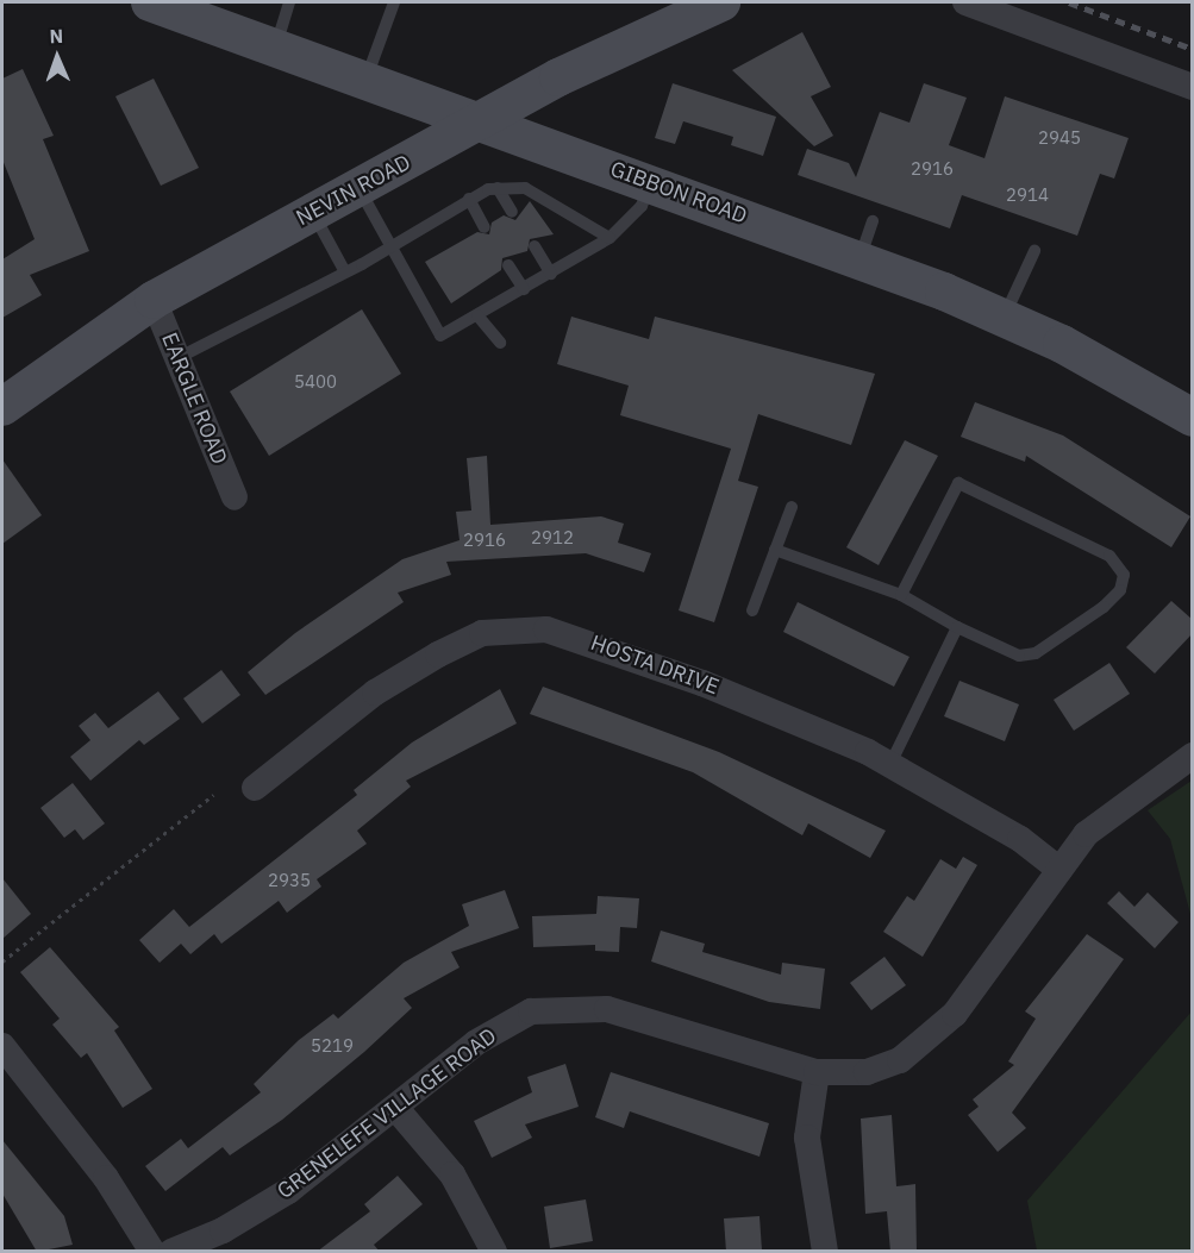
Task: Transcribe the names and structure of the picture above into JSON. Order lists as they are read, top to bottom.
{
  "streets": {
    "main road": ["NEVIN ROAD", "GIBBON ROAD"],
    "street": ["EARGLE ROAD", "HOSTA DRIVE", "GRENELEFE VILLAGE ROAD"]
  },
  "crossings": [
    ["NEVIN ROAD", "GIBBON ROAD"],
    ["NEVIN ROAD", "EARGLE ROAD"],
    ["HOSTA DRIVE", "GRENELEFE VILLAGE ROAD"]
  ],
  "house_numbers": [
    "2945",
    "2916",
    "2914",
    "5400",
    "2912",
    "2916",
    "2935",
    "5219"
  ],
  "north": "top"
}
